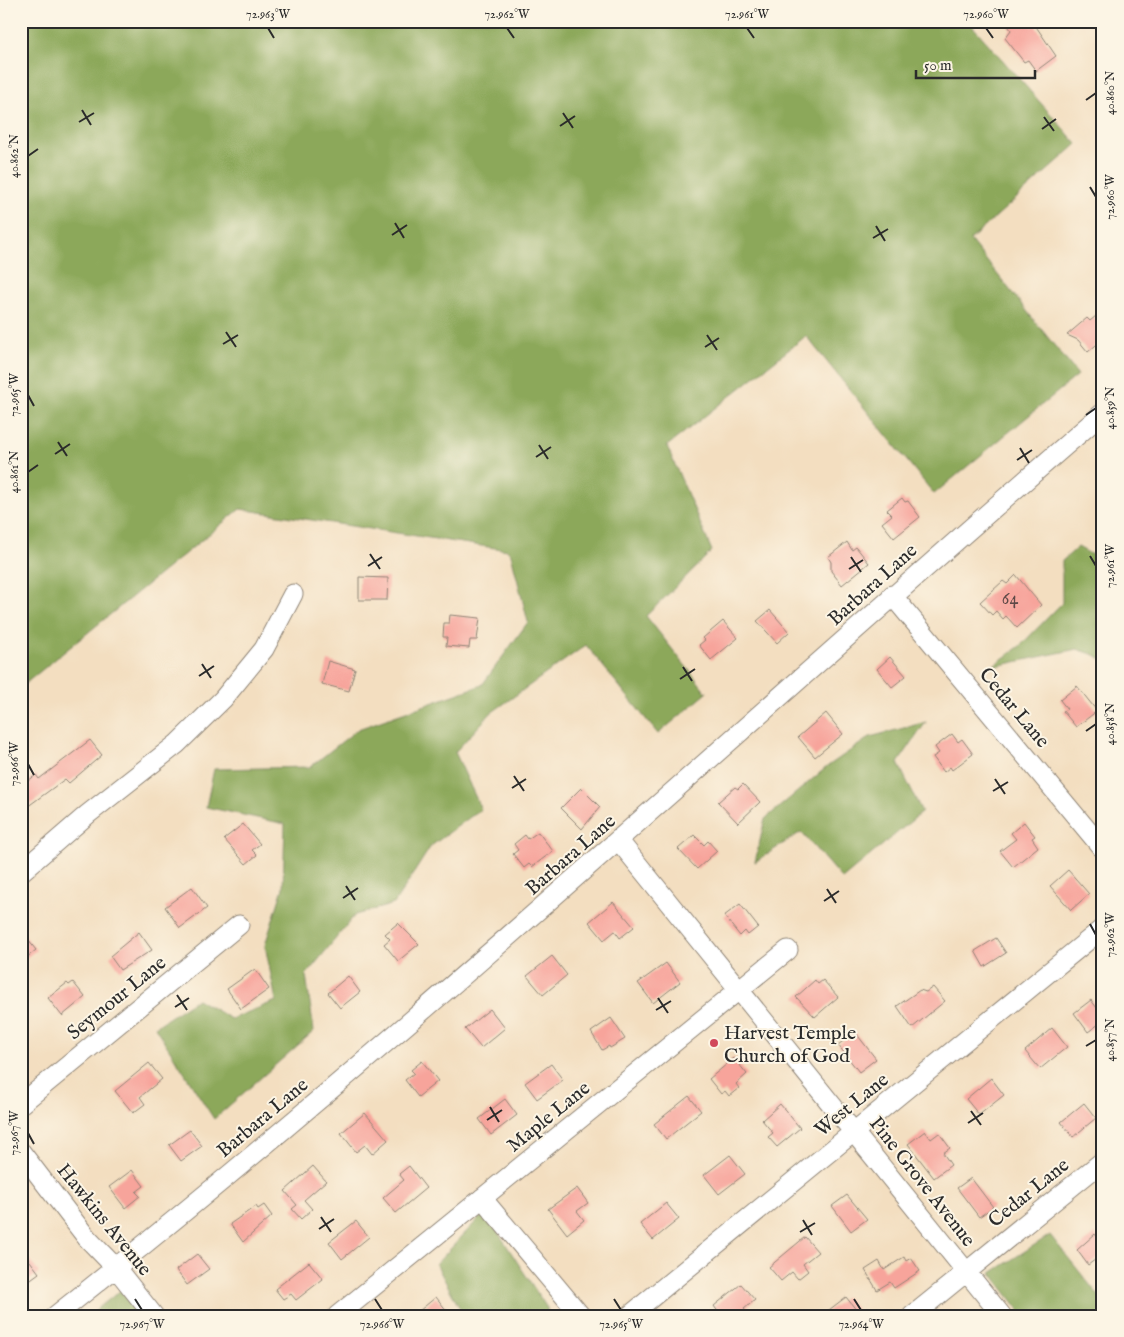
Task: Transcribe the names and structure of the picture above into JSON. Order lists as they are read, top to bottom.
{
  "streets": {
    "street": [
      "Barbara Lane",
      "Cedar Lane",
      "Seymour Lane",
      "West Lane",
      "Maple Lane",
      "Pine Grove Avenue",
      "Hawkins Avenue"
    ]
  },
  "crossings": [
    ["Barbara Lane", "Cedar Lane"],
    ["Barbara Lane", "Pine Grove Avenue"],
    ["Barbara Lane", "Hawkins Avenue"],
    ["Cedar Lane", "Pine Grove Avenue"],
    ["West Lane", "Pine Grove Avenue"],
    ["Maple Lane", "Pine Grove Avenue"]
  ],
  "places": ["Harvest Temple Church of God"],
  "house_numbers": ["64"],
  "scale_bar": "50 m",
  "coordinates": [
    "72.963°W",
    "72.962°W",
    "72.961°W",
    "72.960°W",
    "40.860°N",
    "40.862°N",
    "72.965°W",
    "40.859°N",
    "40.861°N",
    "40.858°N",
    "72.966°W",
    "40.857°N",
    "72.967°W",
    "72.964°W"
  ]
}
